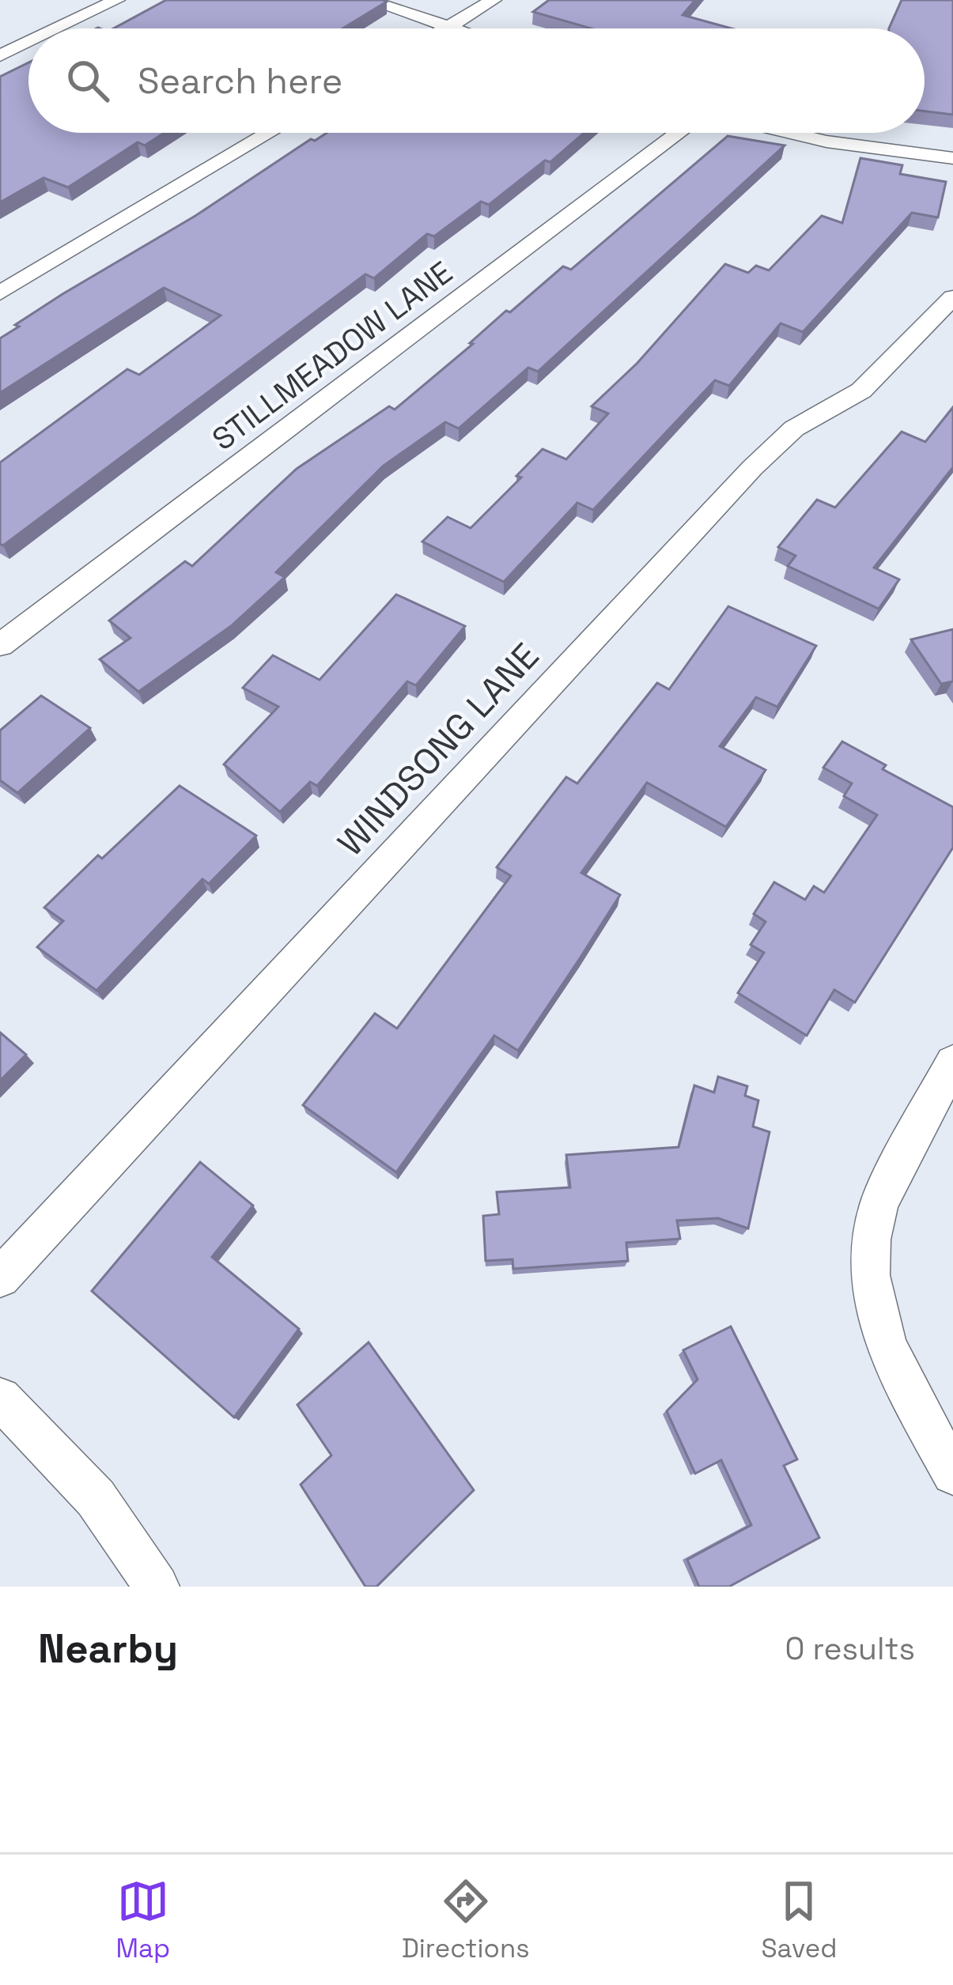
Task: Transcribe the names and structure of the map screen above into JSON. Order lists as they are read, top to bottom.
{
  "streets": {
    "street": ["STILLMEADOW LANE", "WINDSONG LANE"]
  },
  "page": {
    "search": "Search here",
    "heading": ["Nearby", "0 results"],
    "nav": ["Map", "Directions", "Saved"]
  }
}
